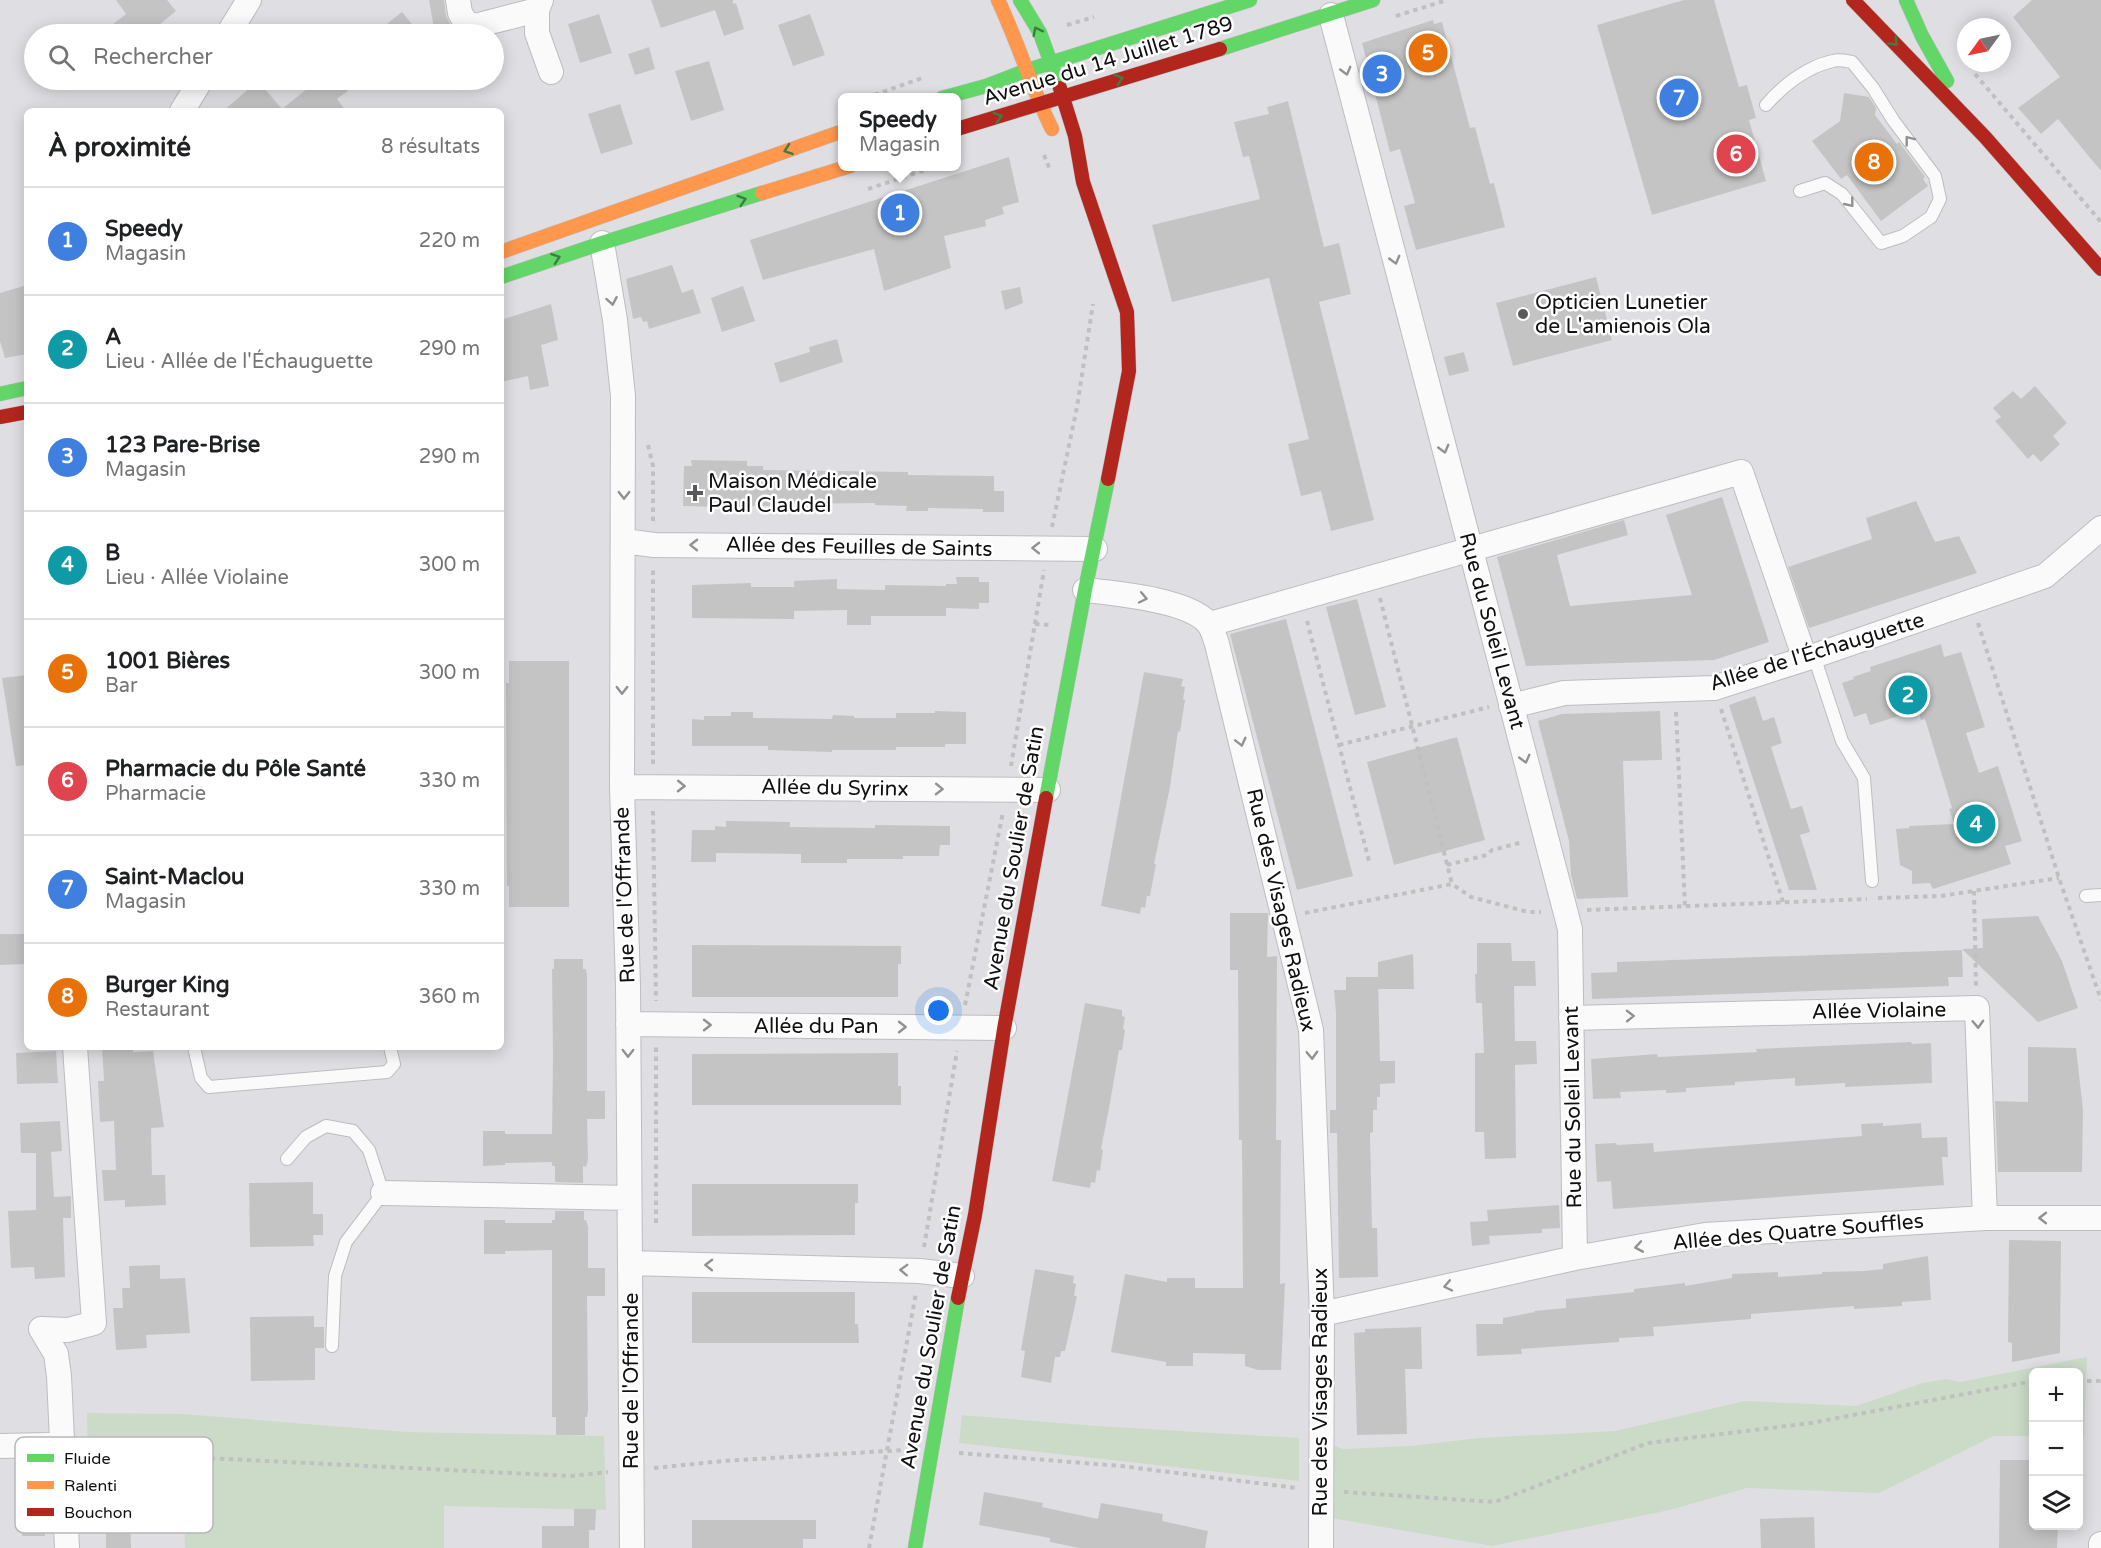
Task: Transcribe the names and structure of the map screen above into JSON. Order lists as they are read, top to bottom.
{
  "streets": {
    "street": [
      "Avenue du 14 Juillet 1789",
      "Allée des Feuilles de Saints",
      "Rue du Soleil Levant",
      "Allée de l'Échauguette",
      "Allée du Syrinx",
      "Avenue du Soulier de Satin",
      "Rue de l'Offrande",
      "Rue des Visages Radieux",
      "Allée Violaine",
      "Allée du Pan",
      "Allée des Quatre Souffles"
    ]
  },
  "crossings": [
    ["Avenue du 14 Juillet 1789", "Rue du Soleil Levant"],
    ["Allée des Feuilles de Saints", "Avenue du Soulier de Satin"],
    ["Allée des Feuilles de Saints", "Rue de l'Offrande"],
    ["Rue du Soleil Levant", "Allée de l'Échauguette"],
    ["Rue du Soleil Levant", "Allée Violaine"],
    ["Rue du Soleil Levant", "Allée des Quatre Souffles"],
    ["Allée du Syrinx", "Avenue du Soulier de Satin"],
    ["Allée du Syrinx", "Rue de l'Offrande"],
    ["Avenue du Soulier de Satin", "Allée du Pan"],
    ["Rue de l'Offrande", "Allée du Pan"],
    ["Rue des Visages Radieux", "Allée des Quatre Souffles"],
    ["Allée Violaine", "Allée des Quatre Souffles"]
  ],
  "one_way": [
    "Allée des Feuilles de Saints",
    "Rue du Soleil Levant",
    "Allée du Syrinx",
    "Rue de l'Offrande",
    "Rue des Visages Radieux",
    "Allée du Pan",
    "Allée des Quatre Souffles"
  ],
  "places": {
    "other": ["Opticien Lunetier de L'amienois Ola"],
    "health": ["Maison Médicale Paul Claudel"]
  },
  "legend": ["Fluide", "Ralenti", "Bouchon"],
  "north": "bottom left",
  "page": {
    "search": "Rechercher",
    "pins": [
      "5",
      "3",
      "7",
      "6",
      "8",
      "1",
      "2",
      "4"
    ],
    "popup": ["Speedy", "Magasin"],
    "heading": ["À proximité", "8 résultats"],
    "list": [
      {
        "mark": "1",
        "name": "Speedy",
        "note": "Magasin",
        "value": "220 m"
      },
      {
        "mark": "2",
        "name": "A",
        "note": "Lieu · Allée de l'Échauguette",
        "value": "290 m"
      },
      {
        "mark": "3",
        "name": "123 Pare-Brise",
        "note": "Magasin",
        "value": "290 m"
      },
      {
        "mark": "4",
        "name": "B",
        "note": "Lieu · Allée Violaine",
        "value": "300 m"
      },
      {
        "mark": "5",
        "name": "1001 Bières",
        "note": "Bar",
        "value": "300 m"
      },
      {
        "mark": "6",
        "name": "Pharmacie du Pôle Santé",
        "note": "Pharmacie",
        "value": "330 m"
      },
      {
        "mark": "7",
        "name": "Saint-Maclou",
        "note": "Magasin",
        "value": "330 m"
      },
      {
        "mark": "8",
        "name": "Burger King",
        "note": "Restaurant",
        "value": "360 m"
      }
    ],
    "map_buttons": ["+", "−"]
  }
}
